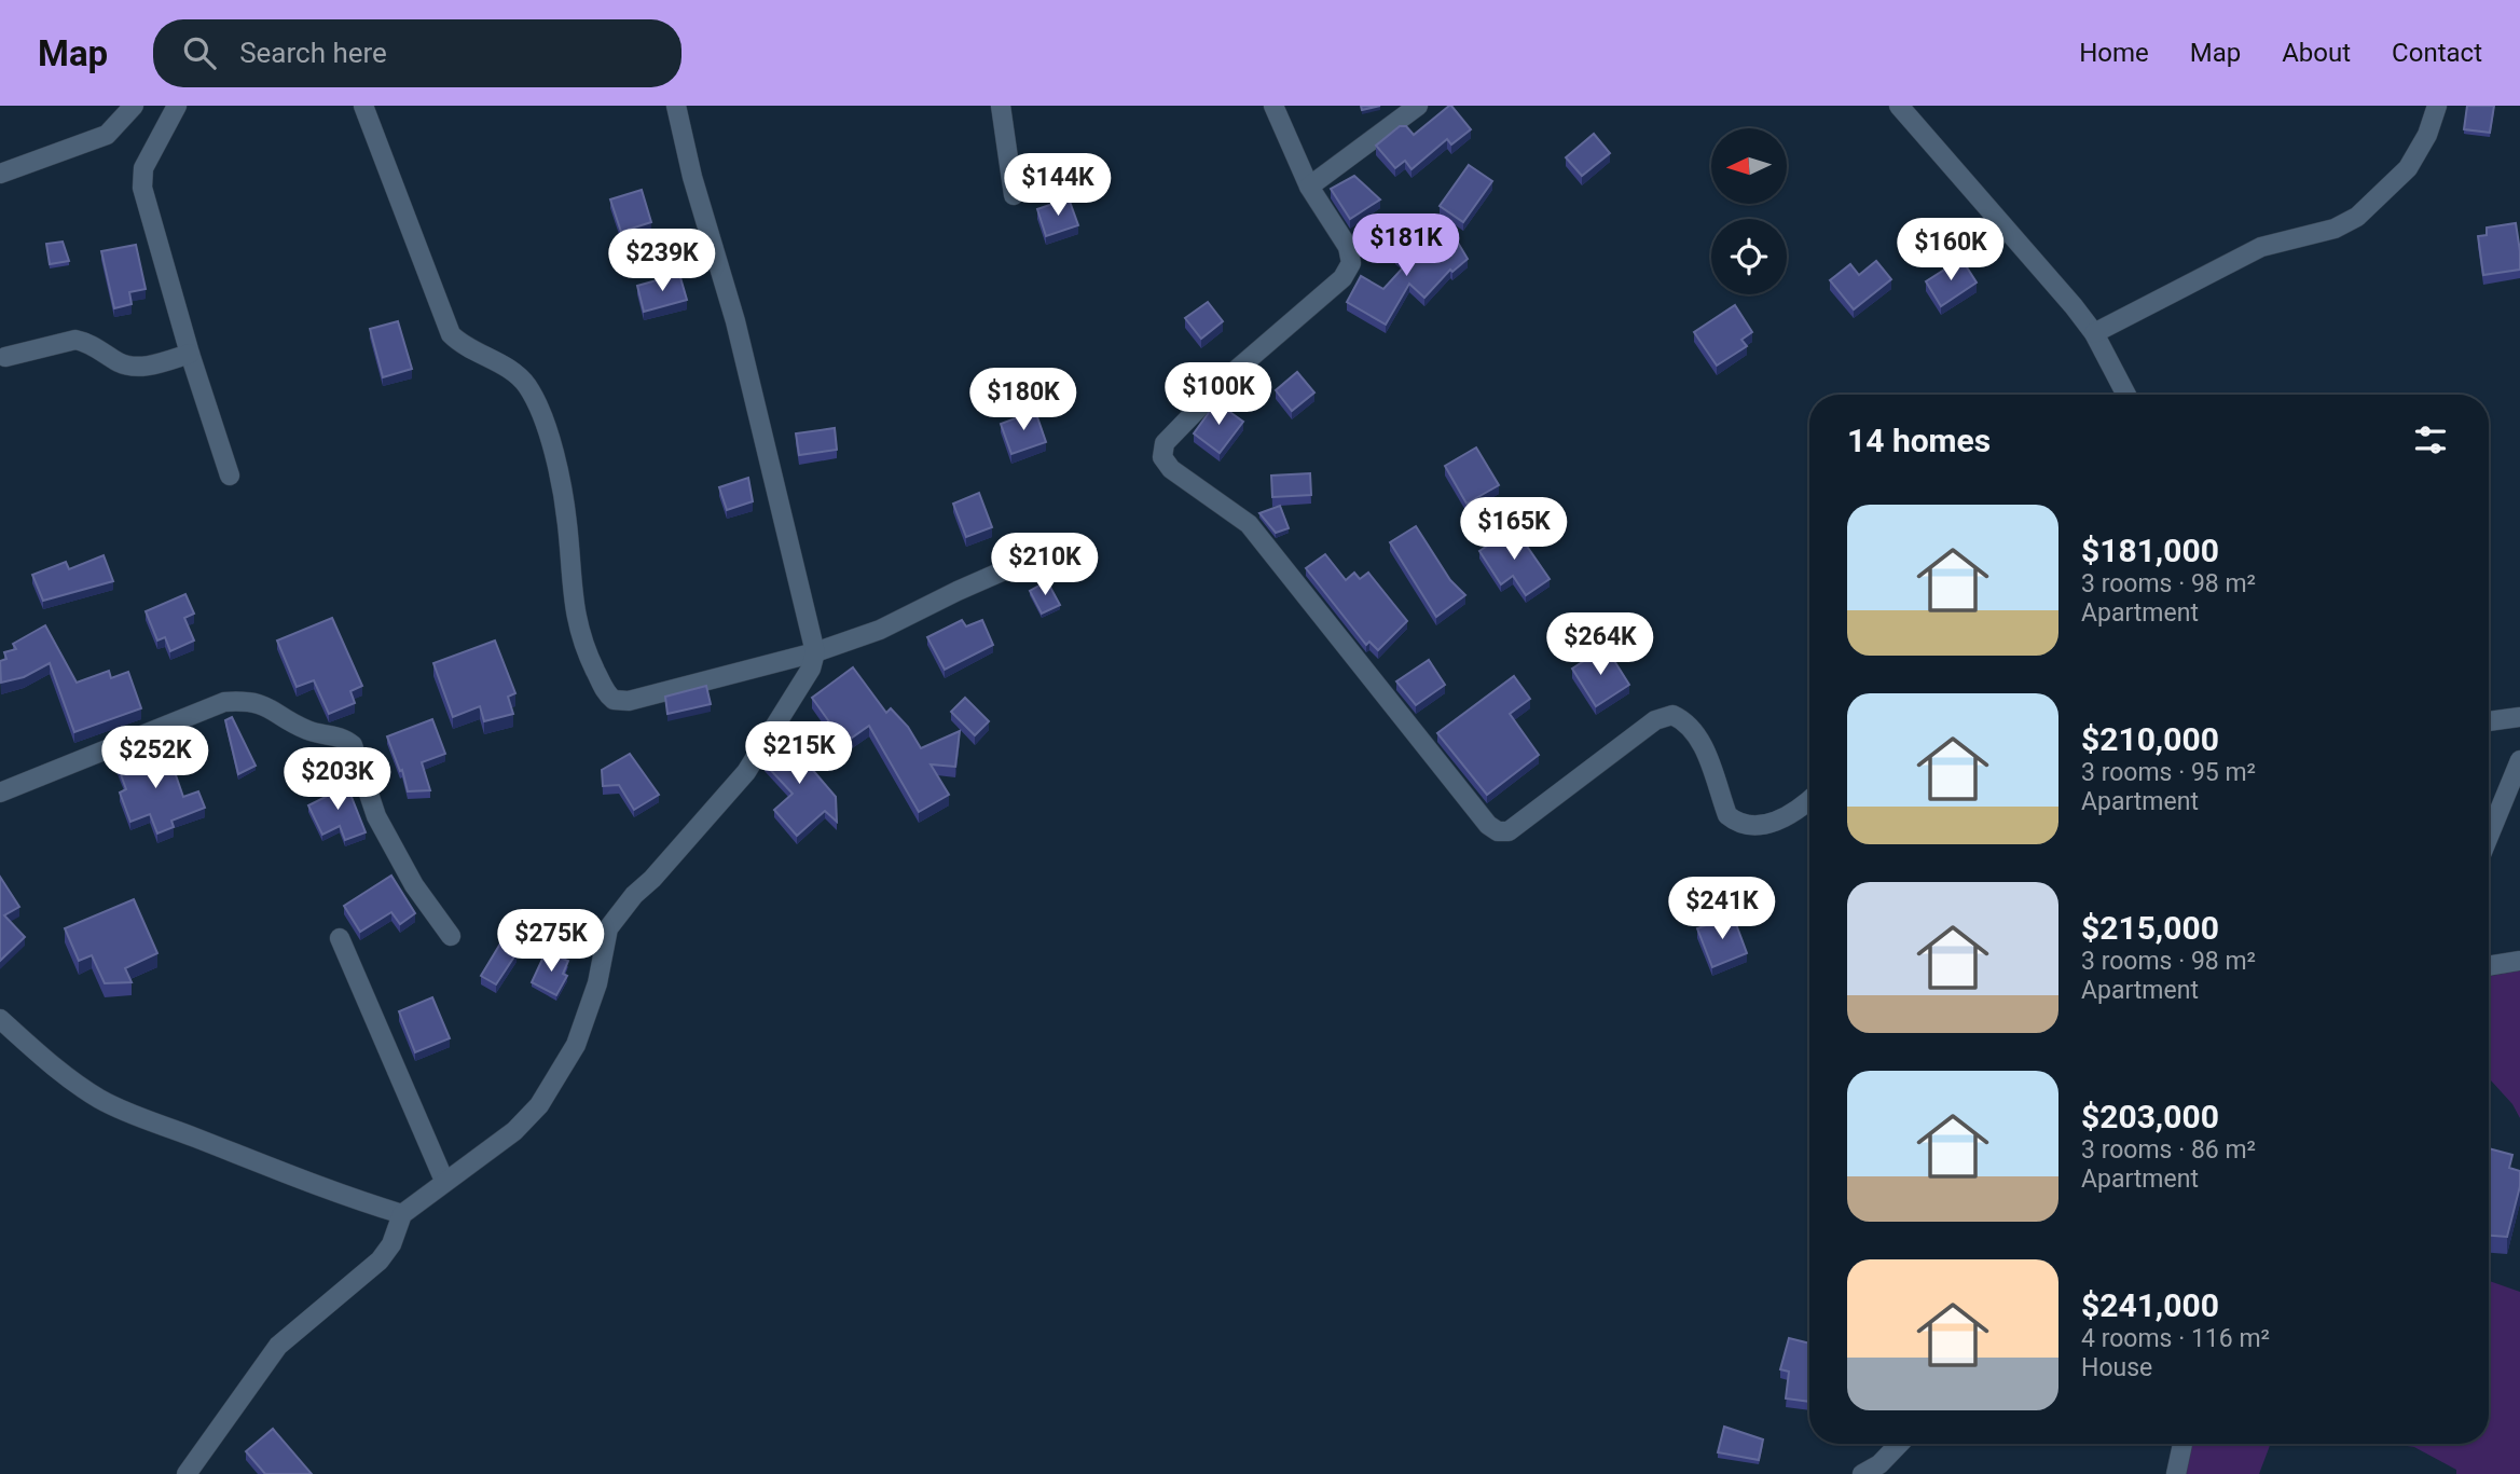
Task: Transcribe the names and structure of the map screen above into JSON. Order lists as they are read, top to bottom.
{
  "north": "left",
  "page": {
    "header": "Map",
    "search": "Search here",
    "nav": [
      "Home",
      "Map",
      "About",
      "Contact"
    ],
    "price": [
      "$144K",
      "$181K",
      "$160K",
      "$239K",
      "$100K",
      "$180K",
      "$165K",
      "$210K",
      "$264K",
      "$215K",
      "$252K",
      "$203K",
      "$241K",
      "$275K"
    ],
    "heading": "14 homes",
    "list": [
      {
        "name": "$181,000",
        "note": "3 rooms · 98 m² · Apartment"
      },
      {
        "name": "$210,000",
        "note": "3 rooms · 95 m² · Apartment"
      },
      {
        "name": "$215,000",
        "note": "3 rooms · 98 m² · Apartment"
      },
      {
        "name": "$203,000",
        "note": "3 rooms · 86 m² · Apartment"
      },
      {
        "name": "$241,000",
        "note": "4 rooms · 116 m² · House"
      }
    ]
  }
}
